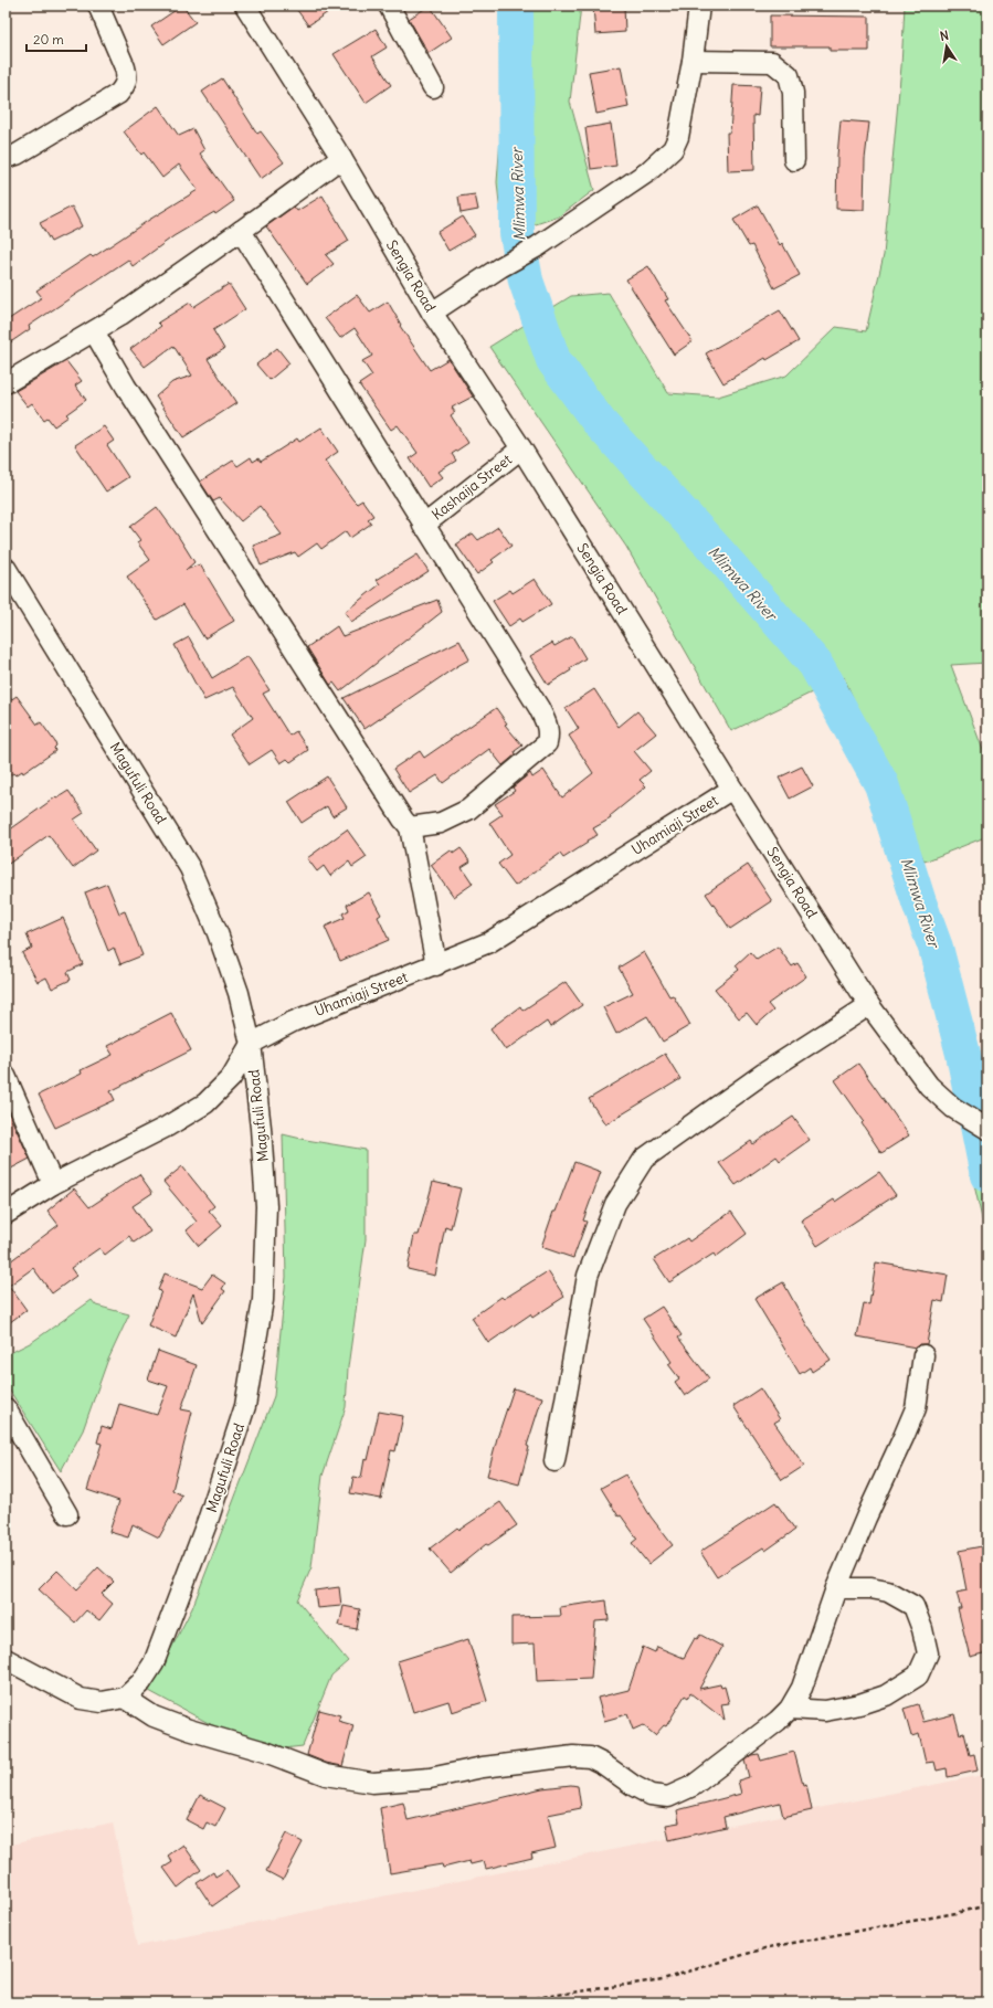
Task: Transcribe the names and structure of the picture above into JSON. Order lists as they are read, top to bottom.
{
  "streets": {
    "street": [
      "Sengia Road",
      "Kashaija Street",
      "Magufuli Road",
      "Uhamiaji Street"
    ]
  },
  "crossings": [
    ["Sengia Road", "Kashaija Street"],
    ["Sengia Road", "Uhamiaji Street"],
    ["Magufuli Road", "Uhamiaji Street"]
  ],
  "water": ["Mlimwa River"],
  "scale_bar": "20 m",
  "north": "top"
}
